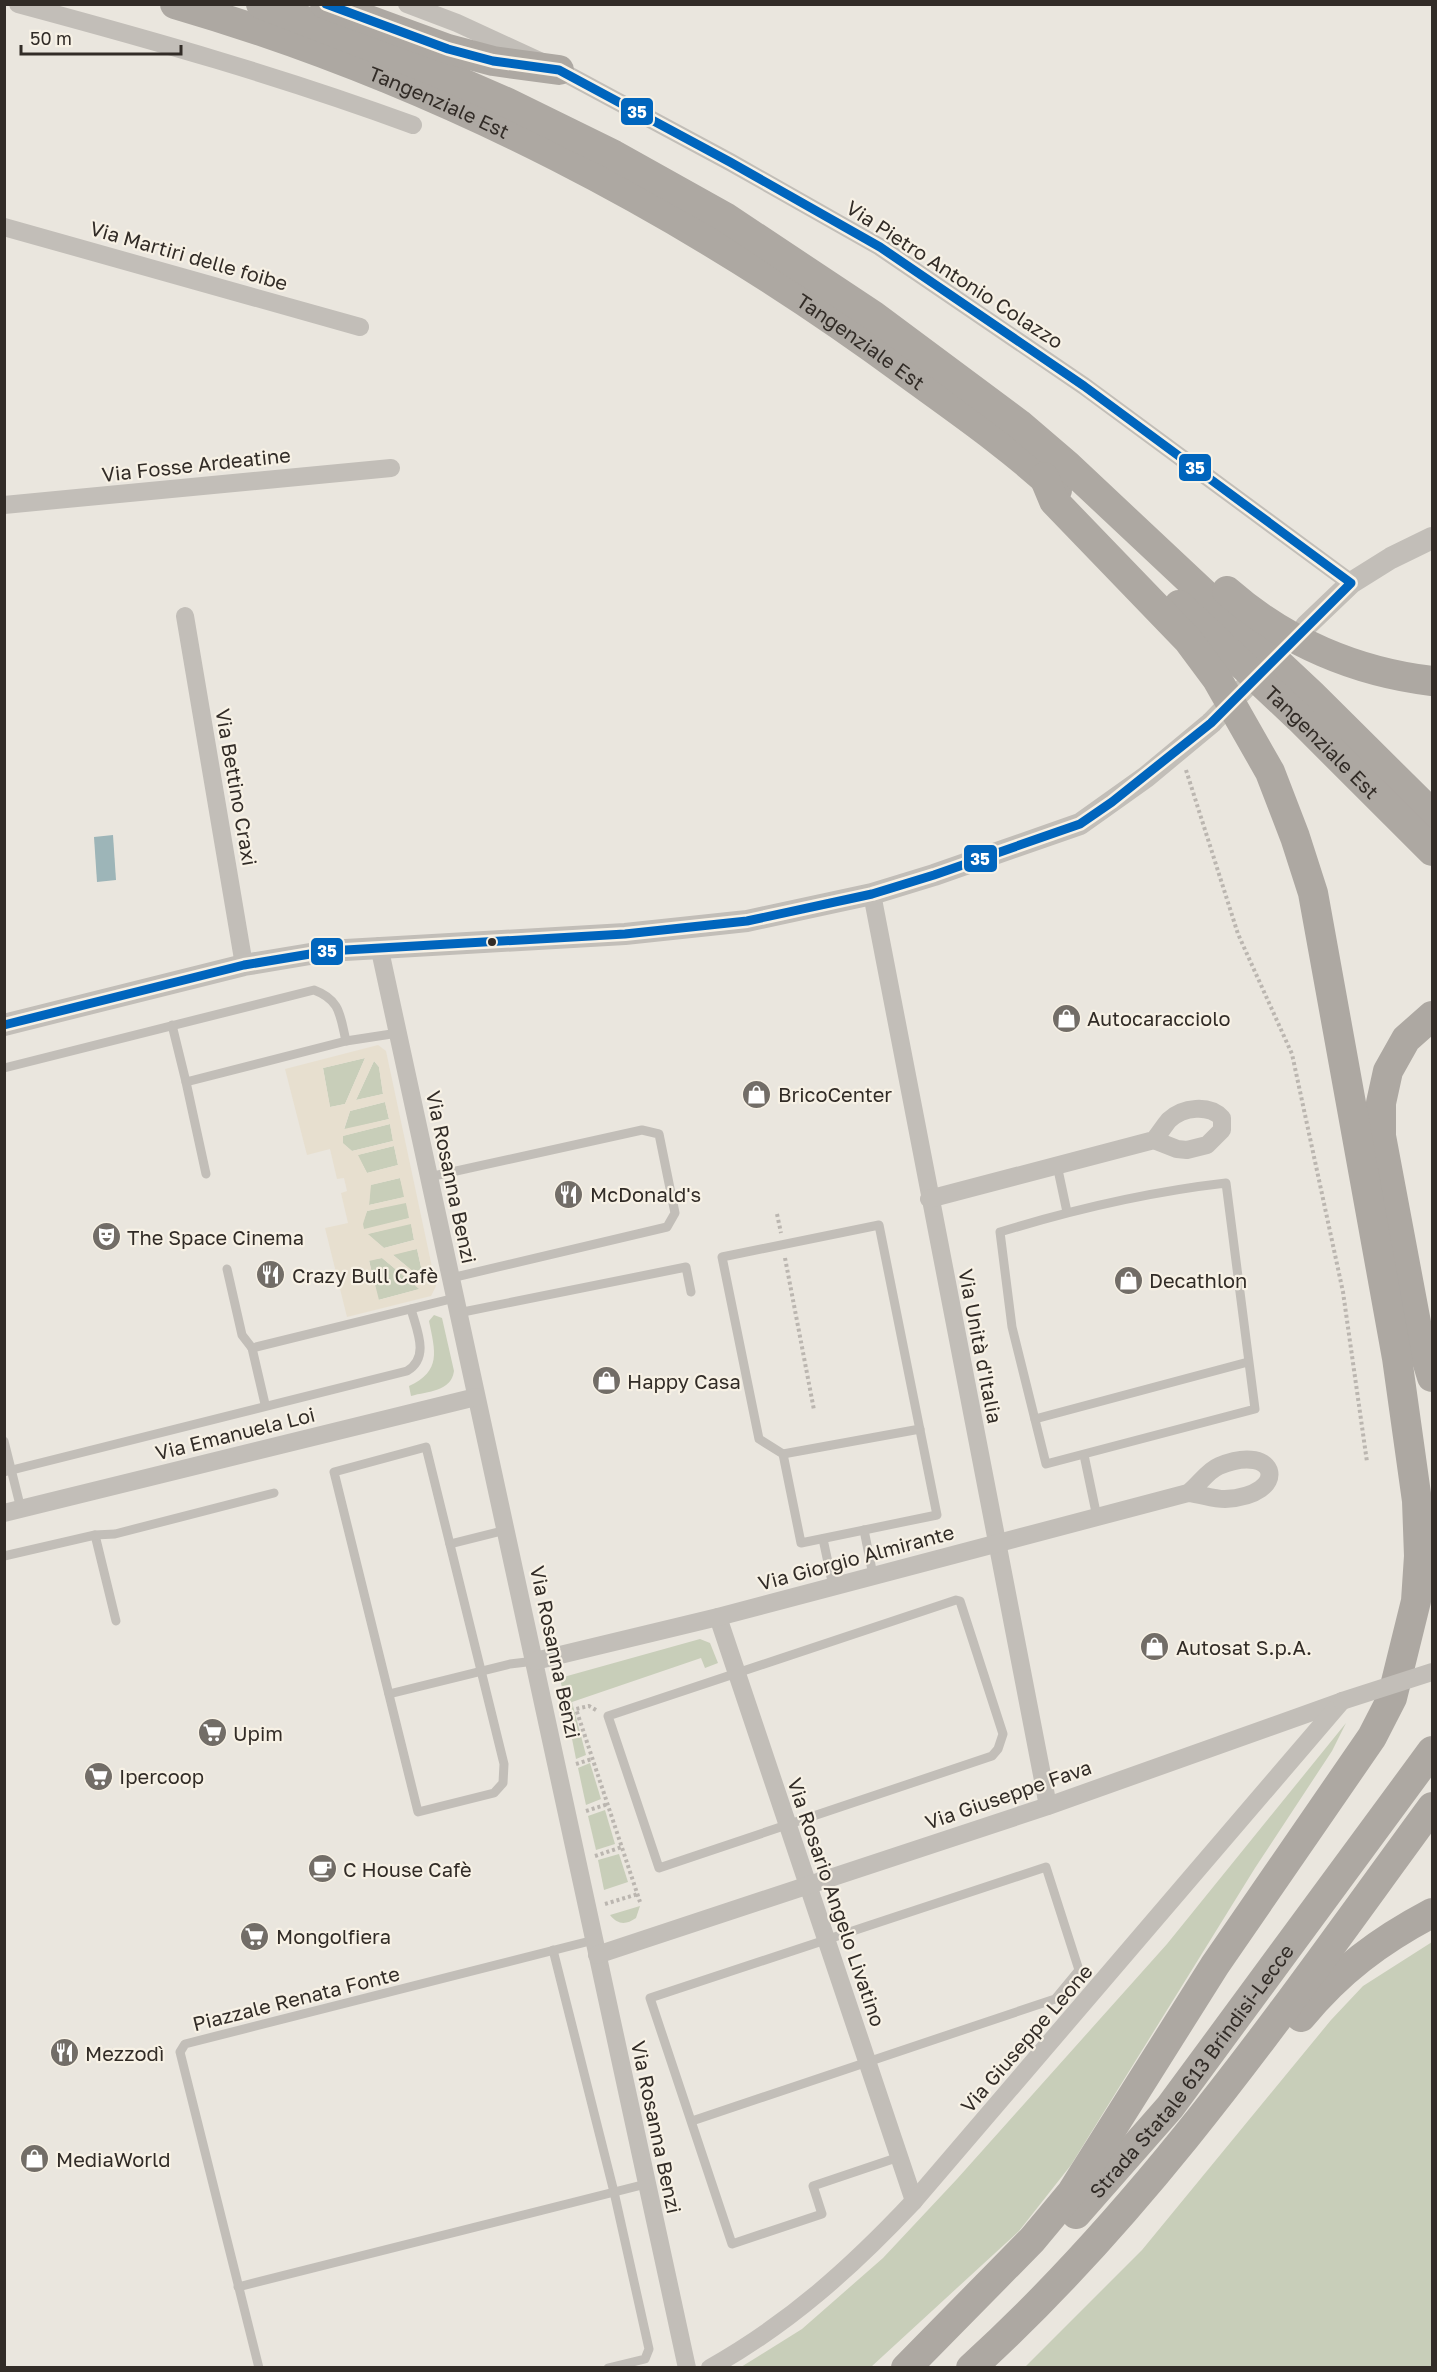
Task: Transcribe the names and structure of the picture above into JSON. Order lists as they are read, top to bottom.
{
  "streets": {
    "highway": ["Tangenziale Est", "Strada Statale 613 Brindisi-Lecce"],
    "street": [
      "Via Martiri delle foibe",
      "Via Pietro Antonio Colazzo",
      "Via Fosse Ardeatine",
      "Via Bettino Craxi",
      "Via Rosanna Benzi",
      "Via Unità d'Italia",
      "Via Emanuela Loi",
      "Via Giorgio Almirante",
      "Via Giuseppe Fava",
      "Via Rosario Angelo Livatino",
      "Via Giuseppe Leone"
    ],
    "lane": ["Piazzale Renata Fonte"]
  },
  "crossings": [
    ["Via Rosanna Benzi", "Via Emanuela Loi"],
    ["Via Rosanna Benzi", "Via Giorgio Almirante"],
    ["Via Rosanna Benzi", "Via Giuseppe Fava"],
    ["Via Rosanna Benzi", "Piazzale Renata Fonte"],
    ["Via Unità d'Italia", "Via Giorgio Almirante"],
    ["Via Unità d'Italia", "Via Giuseppe Fava"],
    ["Via Giorgio Almirante", "Via Rosario Angelo Livatino"],
    ["Via Giuseppe Fava", "Via Rosario Angelo Livatino"],
    ["Via Giuseppe Fava", "Piazzale Renata Fonte"],
    ["Via Giuseppe Fava", "Via Giuseppe Leone"],
    ["Via Rosario Angelo Livatino", "Via Giuseppe Leone"]
  ],
  "places": {
    "shop": [
      "Autocaracciolo",
      "BricoCenter",
      "Decathlon",
      "Happy Casa",
      "Autosat S.p.A.",
      "MediaWorld"
    ],
    "restaurant": ["McDonald's", "Crazy Bull Cafè", "Mezzodì"],
    "theatre": ["The Space Cinema"],
    "supermarket": ["Upim", "Ipercoop", "Mongolfiera"],
    "cafe": ["C House Cafè"]
  },
  "lines": ["transit line 35"],
  "scale_bar": "50 m"
}
